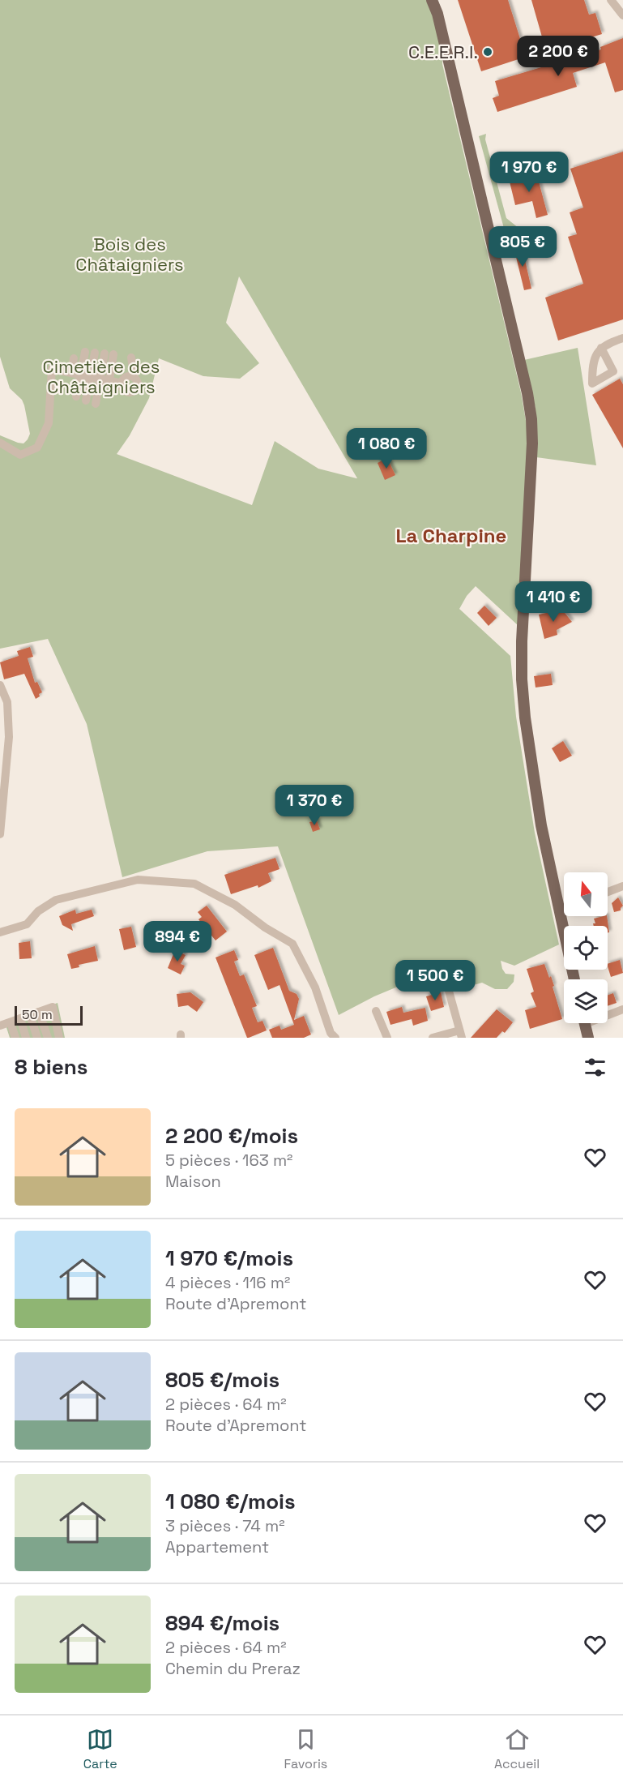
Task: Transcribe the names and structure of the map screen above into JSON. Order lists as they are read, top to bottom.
{
  "districts": ["La Charpine"],
  "parks": ["Bois des Châtaigniers", "Cimetière des Châtaigniers"],
  "places": ["C.E.E.R.I."],
  "scale_bar": "50 m",
  "north": "top",
  "page": {
    "price": [
      "2 200 €",
      "1 970 €",
      "805 €",
      "1 080 €",
      "1 410 €",
      "1 370 €",
      "894 €",
      "1 500 €"
    ],
    "scale": "50 m",
    "heading": "8 biens",
    "list": [
      {
        "name": "2 200 €/mois",
        "note": "5 pièces · 163 m² · Maison"
      },
      {
        "name": "1 970 €/mois",
        "note": "4 pièces · 116 m² · Route d'Apremont"
      },
      {
        "name": "805 €/mois",
        "note": "2 pièces · 64 m² · Route d'Apremont"
      },
      {
        "name": "1 080 €/mois",
        "note": "3 pièces · 74 m² · Appartement"
      },
      {
        "name": "894 €/mois",
        "note": "2 pièces · 64 m² · Chemin du Preraz"
      }
    ],
    "tabs": ["Carte", "Favoris", "Accueil"]
  }
}
